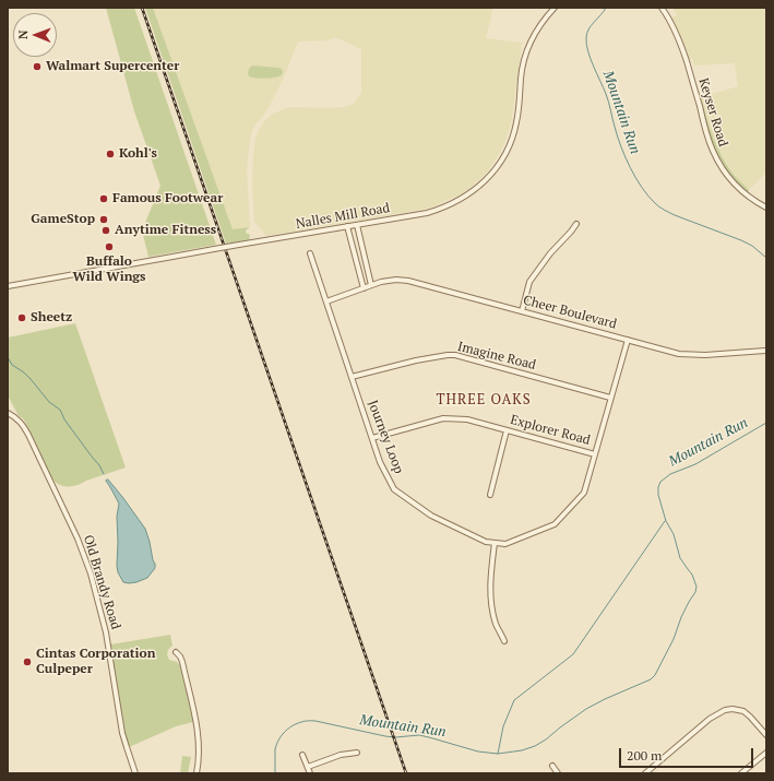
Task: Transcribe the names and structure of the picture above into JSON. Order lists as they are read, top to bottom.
{
  "streets": {
    "street": [
      "Keyser Road",
      "Nalles Mill Road",
      "Cheer Boulevard",
      "Imagine Road",
      "Explorer Road",
      "Journey Loop",
      "Old Brandy Road"
    ]
  },
  "crossings": [
    ["Cheer Boulevard", "Journey Loop"],
    ["Imagine Road", "Journey Loop"],
    ["Explorer Road", "Journey Loop"]
  ],
  "districts": ["THREE OAKS"],
  "water": ["Mountain Run"],
  "places": [
    "Walmart Supercenter",
    "Kohl's",
    "Famous Footwear",
    "GameStop",
    "Anytime Fitness",
    "Buffalo Wild Wings",
    "Sheetz",
    "Cintas Corporation Culpeper"
  ],
  "scale_bar": "200 m",
  "north": "left"
}
